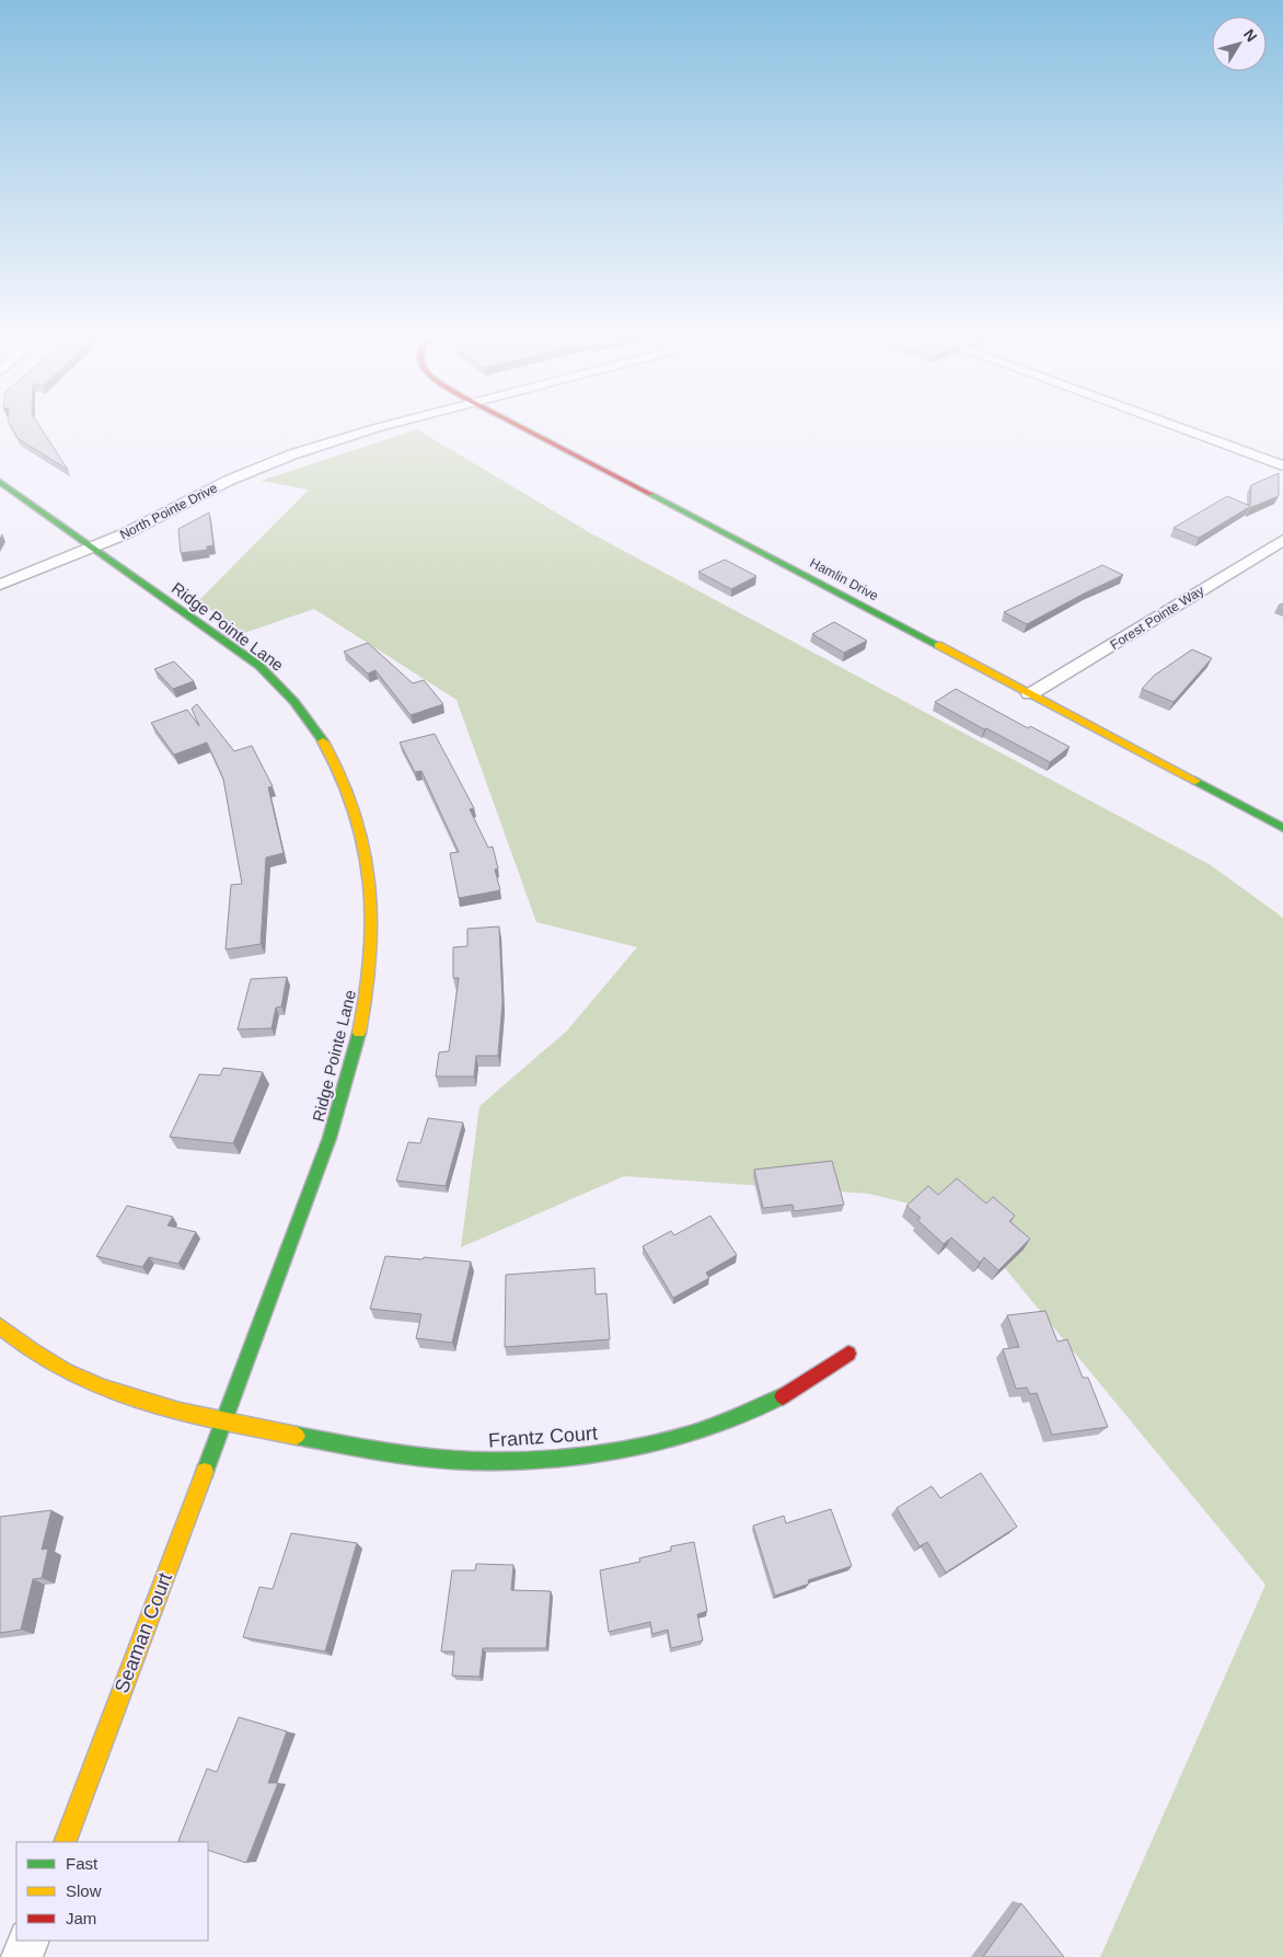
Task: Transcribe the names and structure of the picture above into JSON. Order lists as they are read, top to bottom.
{
  "streets": {
    "street": [
      "North Pointe Drive",
      "Hamlin Drive",
      "Forest Pointe Way",
      "Ridge Pointe Lane",
      "Frantz Court",
      "Seaman Court"
    ]
  },
  "crossings": [
    ["North Pointe Drive", "Ridge Pointe Lane"],
    ["Hamlin Drive", "Forest Pointe Way"],
    ["Ridge Pointe Lane", "Frantz Court"],
    ["Ridge Pointe Lane", "Seaman Court"],
    ["Frantz Court", "Seaman Court"]
  ],
  "legend": ["Fast", "Slow", "Jam"],
  "north": "top right"
}
